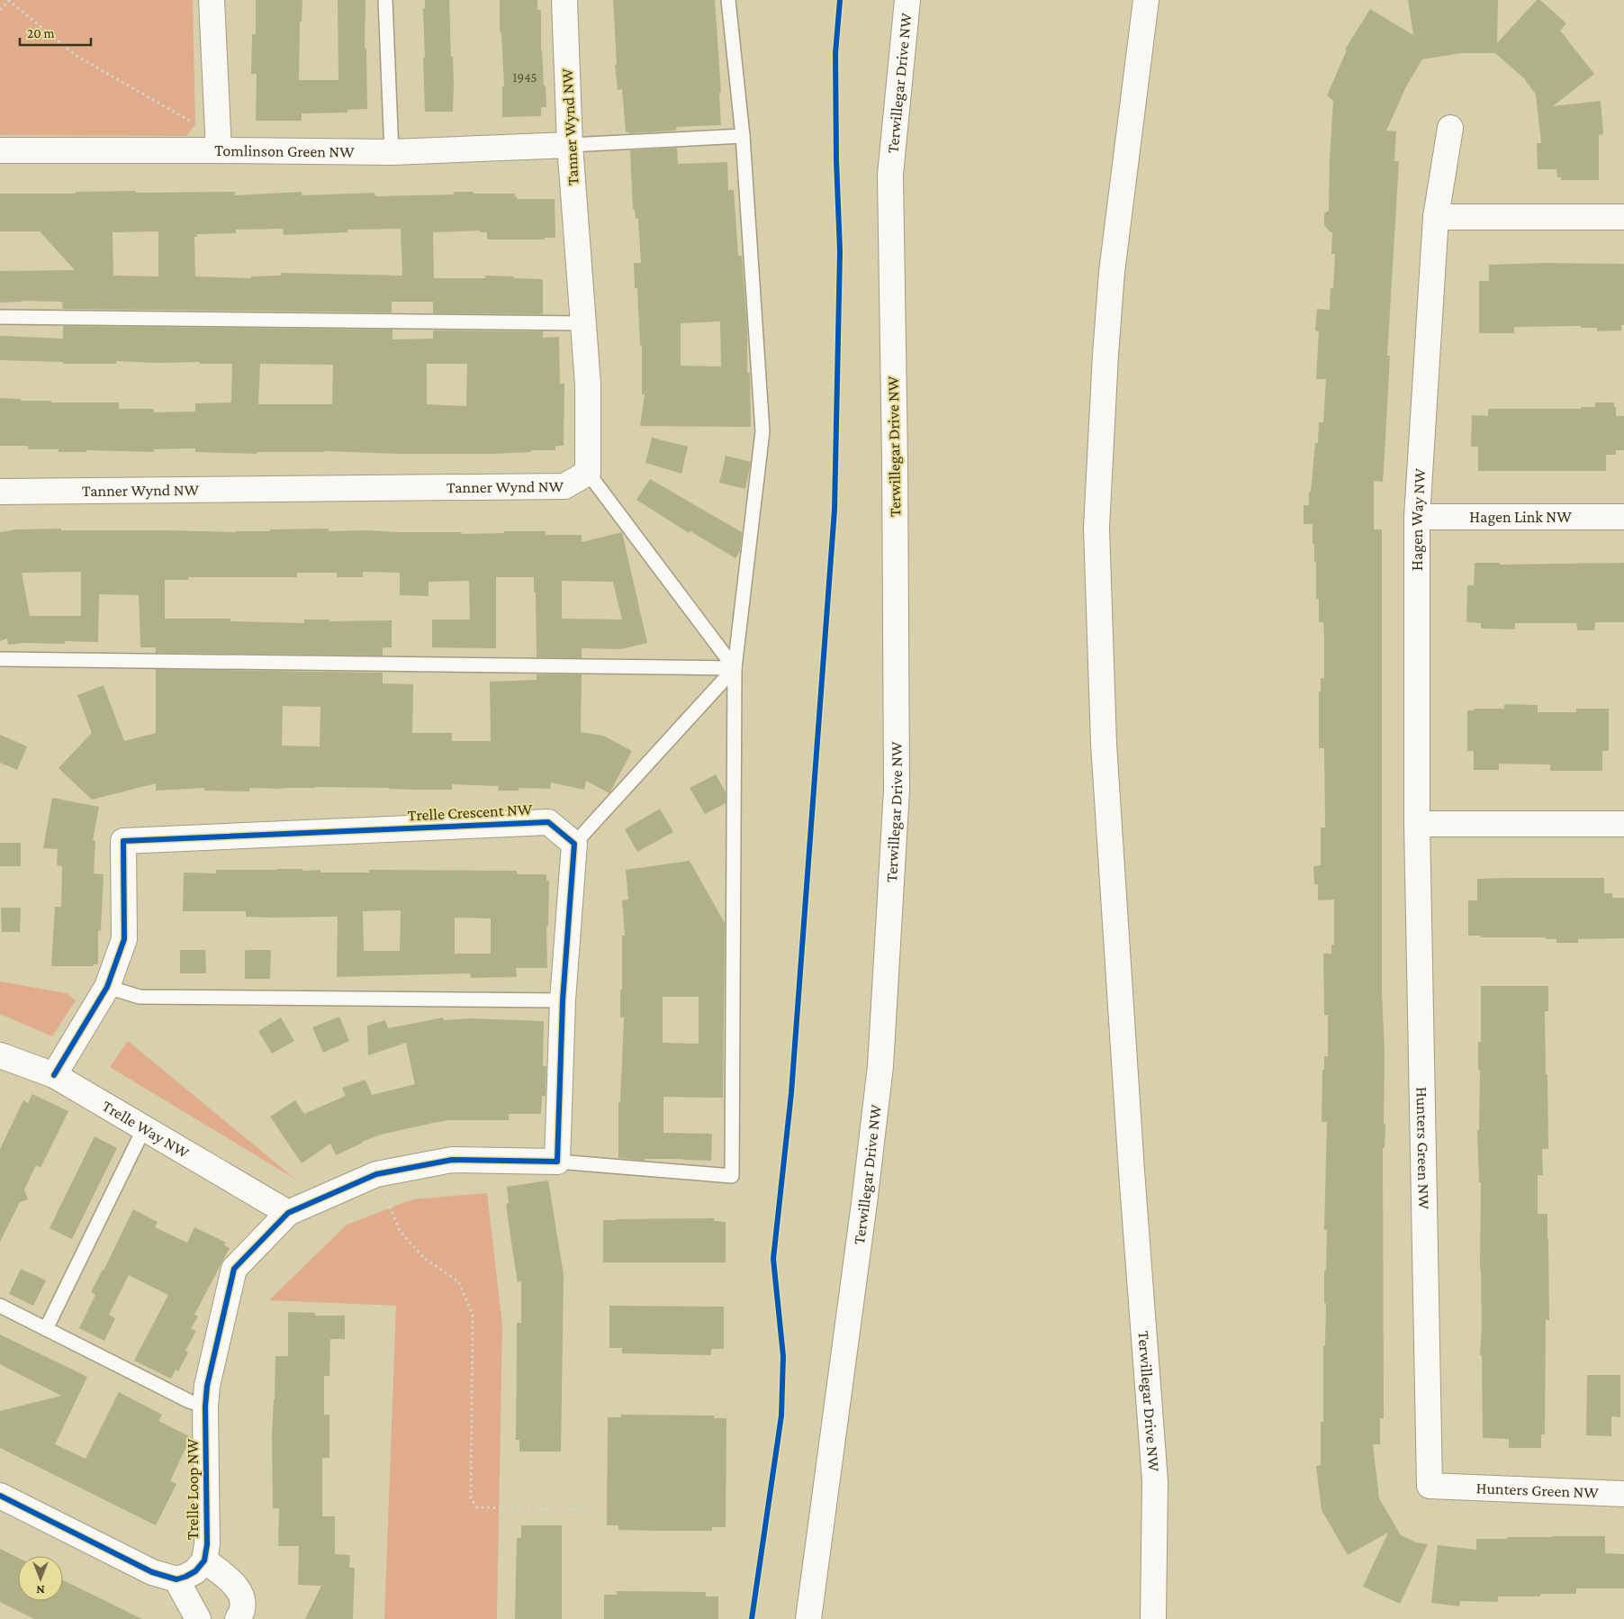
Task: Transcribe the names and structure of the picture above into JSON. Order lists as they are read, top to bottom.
{
  "streets": {
    "street": [
      "Terwillegar Drive NW",
      "Tanner Wynd NW",
      "Tomlinson Green NW",
      "Hagen Link NW",
      "Hagen Way NW",
      "Trelle Crescent NW",
      "Trelle Way NW",
      "Hunters Green NW",
      "Trelle Loop NW"
    ]
  },
  "crossings": [
    ["Tanner Wynd NW", "Tomlinson Green NW"],
    ["Hagen Link NW", "Hagen Way NW"],
    ["Hagen Way NW", "Hunters Green NW"],
    ["Trelle Crescent NW", "Trelle Way NW"],
    ["Trelle Way NW", "Trelle Loop NW"]
  ],
  "house_numbers": ["1945"],
  "scale_bar": "20 m",
  "north": "bottom"
}
